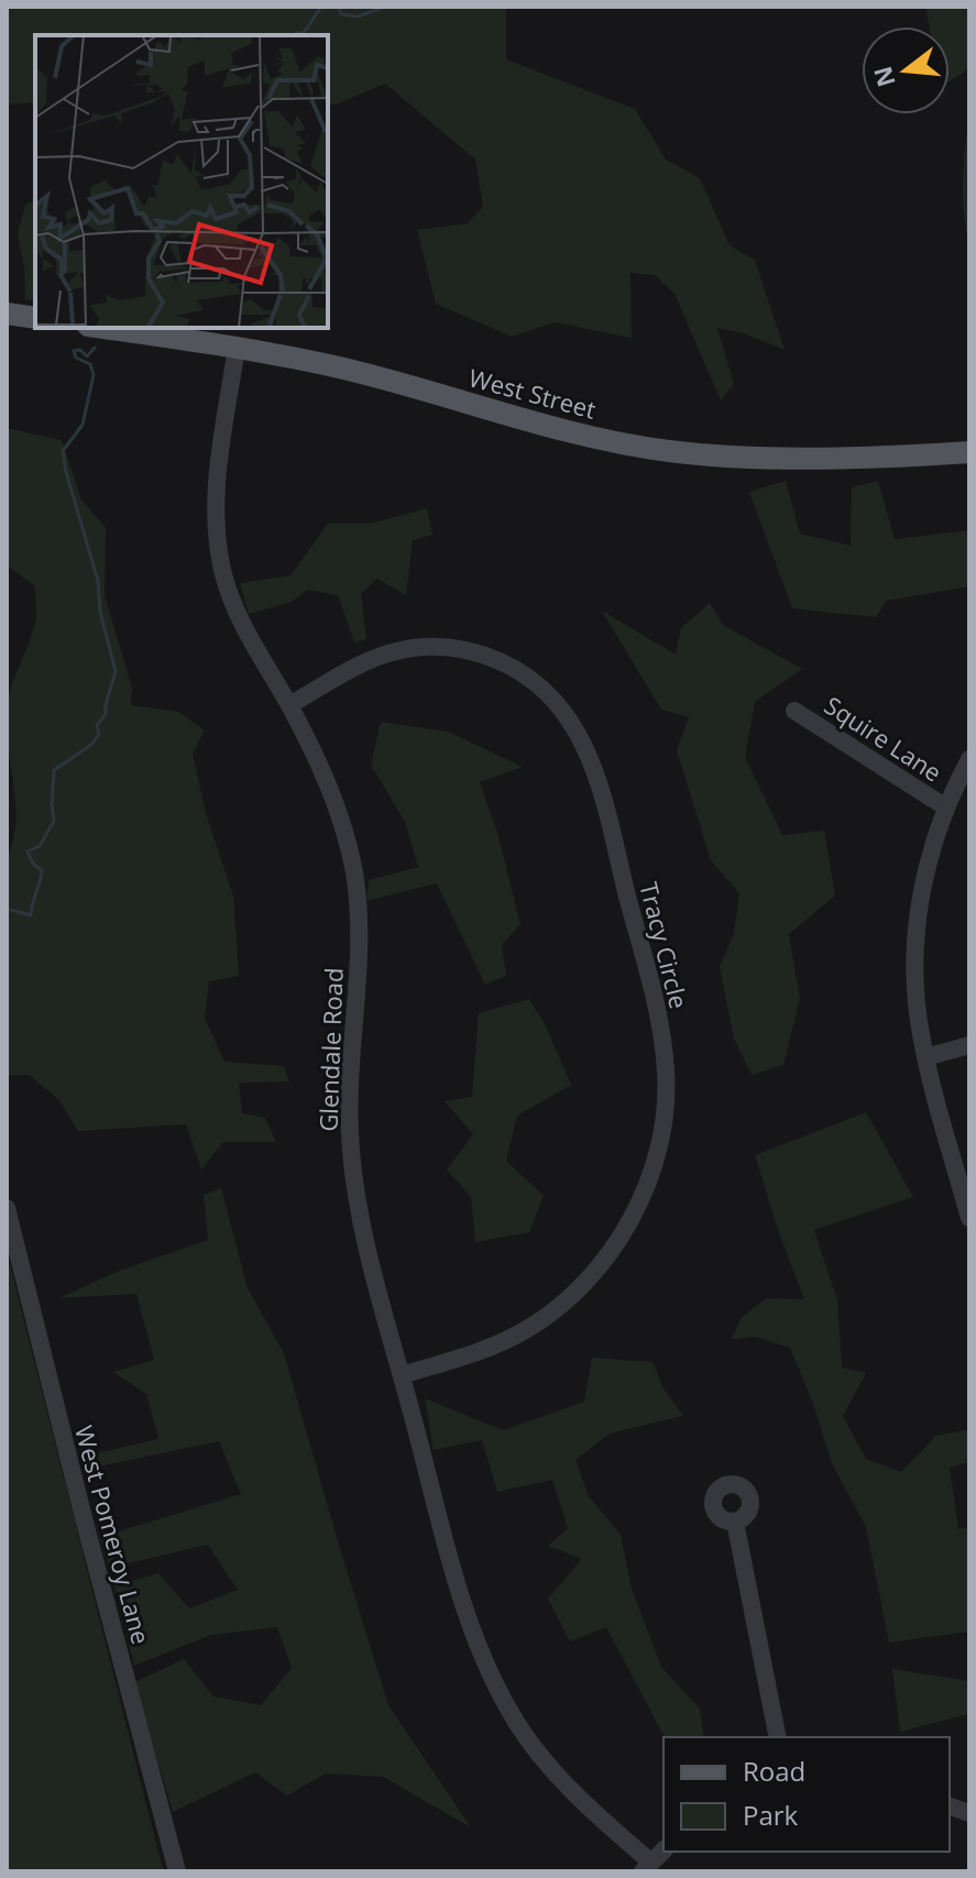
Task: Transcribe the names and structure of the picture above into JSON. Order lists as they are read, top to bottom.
{
  "streets": {
    "main road": ["West Street"],
    "street": [
      "Squire Lane",
      "Tracy Circle",
      "Glendale Road",
      "West Pomeroy Lane"
    ]
  },
  "crossings": [
    ["West Street", "Glendale Road"],
    ["Tracy Circle", "Glendale Road"]
  ],
  "legend": ["Road", "Park"],
  "north": "left"
}
